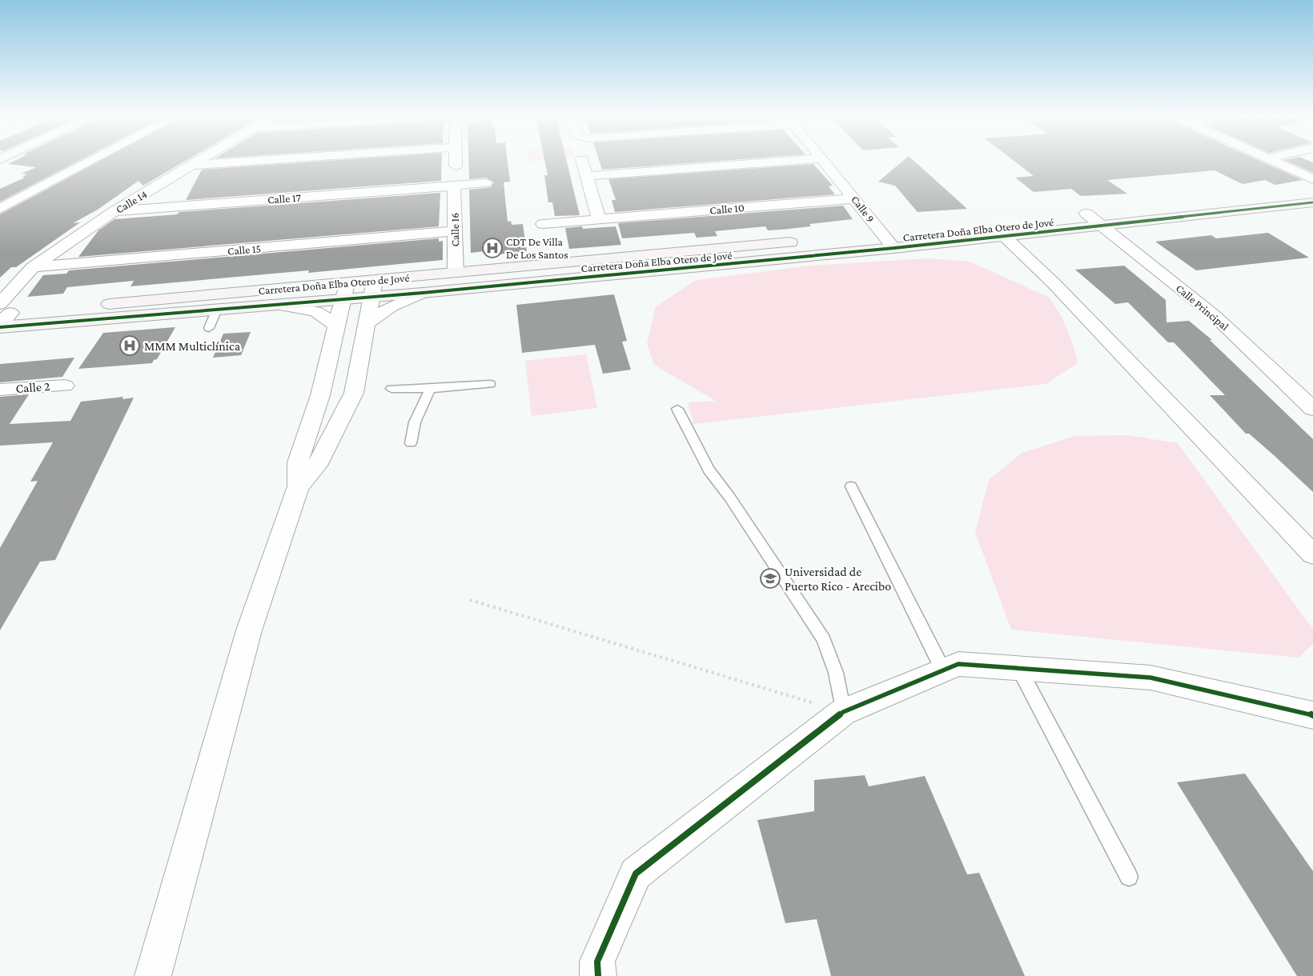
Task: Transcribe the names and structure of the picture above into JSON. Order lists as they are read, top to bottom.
{
  "streets": {
    "street": [
      "Calle 17",
      "Calle 14",
      "Calle 10",
      "Calle 9",
      "Calle 16",
      "Carretera Doña Elba Otero de Jové",
      "Calle 15",
      "Calle Principal",
      "Calle 2"
    ]
  },
  "crossings": [
    ["Calle 17", "Calle 14"],
    ["Calle 17", "Calle 16"],
    ["Calle 14", "Carretera Doña Elba Otero de Jové"],
    ["Calle 14", "Calle 15"],
    ["Calle 10", "Calle 9"],
    ["Calle 9", "Carretera Doña Elba Otero de Jové"],
    ["Calle 16", "Carretera Doña Elba Otero de Jové"],
    ["Calle 16", "Calle 15"],
    ["Carretera Doña Elba Otero de Jové", "Calle Principal"]
  ],
  "places": {
    "hospital": ["CDT De Villa De Los Santos", "MMM Multiclínica"],
    "school or university": ["Universidad de Puerto Rico - Arecibo"]
  }
}
